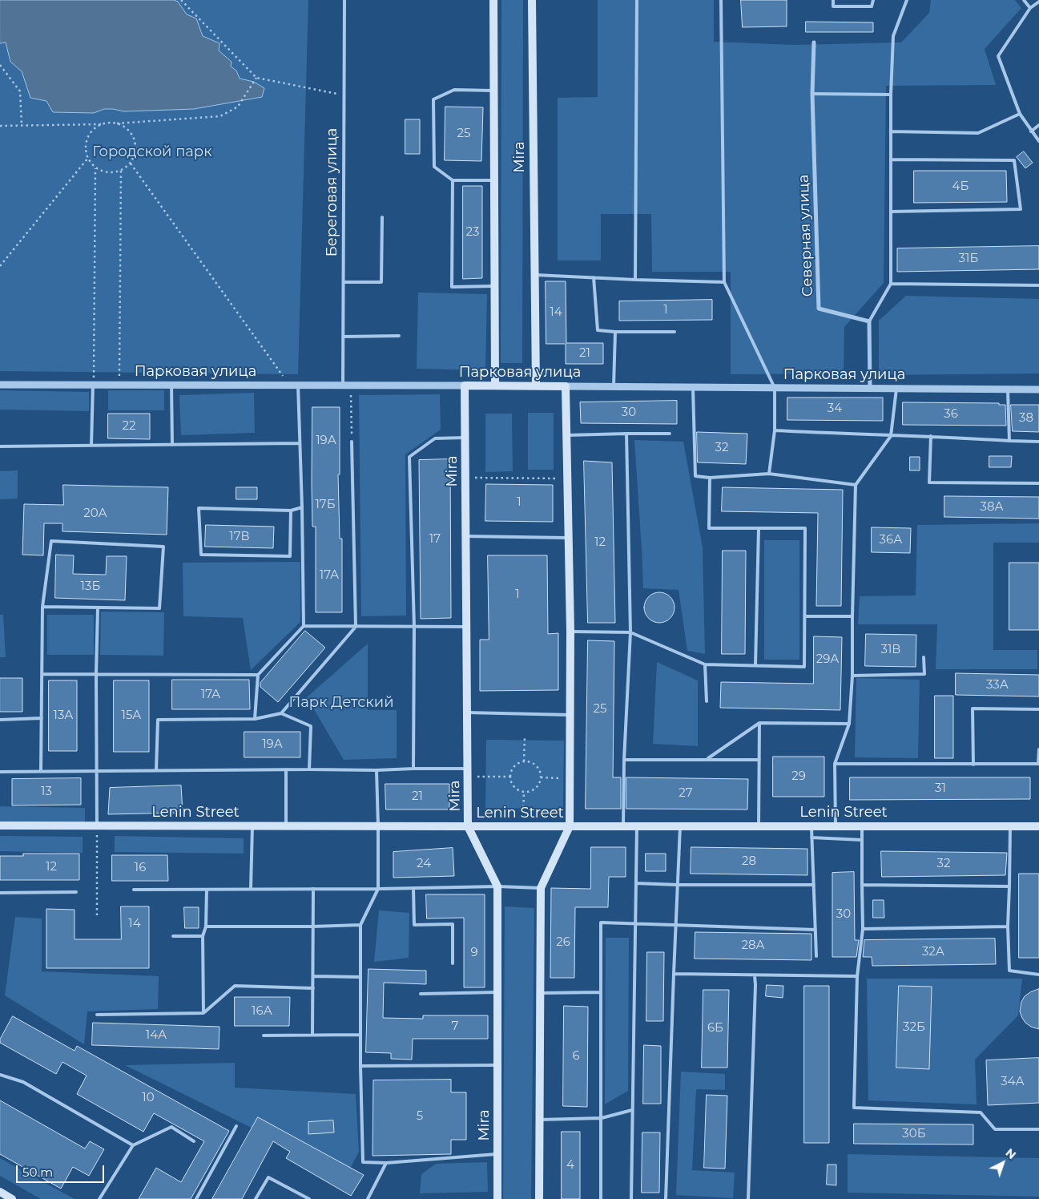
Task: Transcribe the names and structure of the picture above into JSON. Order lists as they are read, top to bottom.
{
  "streets": {
    "main road": ["Mira", "Парковая улица", "Lenin Street"],
    "street": ["Северная улица"],
    "lane": ["Береговая улица"]
  },
  "crossings": [
    ["Mira", "Парковая улица"],
    ["Mira", "Lenin Street"],
    ["Береговая улица", "Парковая улица"]
  ],
  "parks": ["Городской парк", "Парк Детский"],
  "house_numbers": [
    "25",
    "4Б",
    "23",
    "31Б",
    "1",
    "14",
    "21",
    "34",
    "30",
    "36",
    "38",
    "22",
    "19А",
    "32",
    "1",
    "17Б",
    "38А",
    "20А",
    "17В",
    "17",
    "36А",
    "12",
    "17А",
    "13Б",
    "1",
    "31В",
    "29А",
    "33А",
    "17А",
    "25",
    "13А",
    "15А",
    "19А",
    "29",
    "31",
    "13",
    "27",
    "21",
    "28",
    "24",
    "32",
    "12",
    "16",
    "30",
    "14",
    "26",
    "28А",
    "32А",
    "9",
    "16А",
    "7",
    "32Б",
    "6Б",
    "14А",
    "6",
    "34А",
    "10",
    "5",
    "30Б",
    "4"
  ],
  "scale_bar": "50 m",
  "north": "top right"
}
